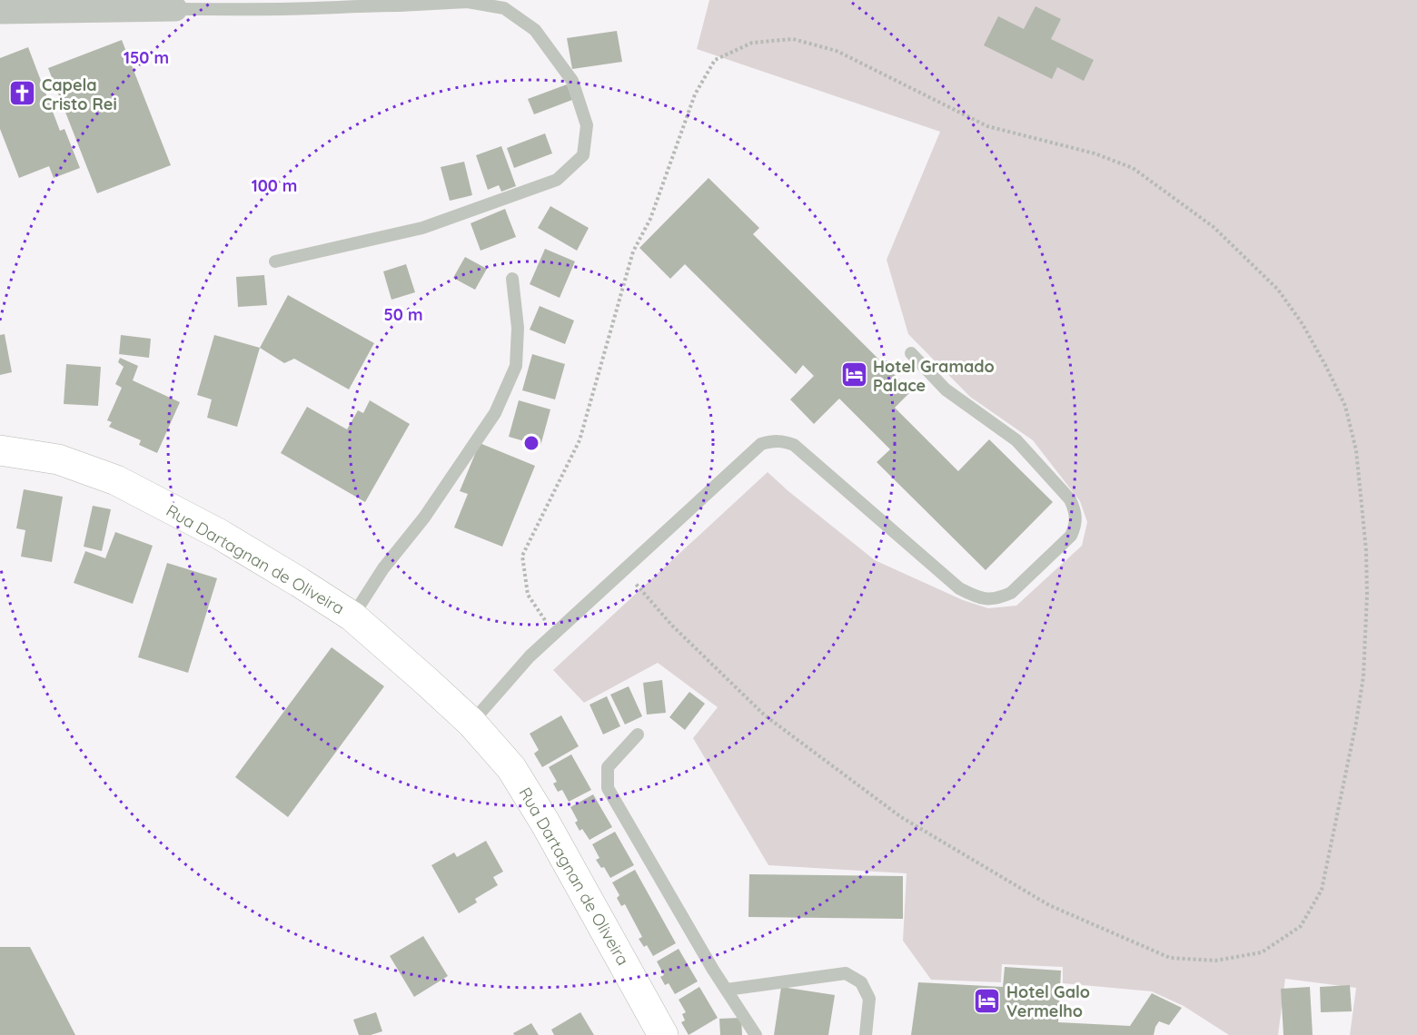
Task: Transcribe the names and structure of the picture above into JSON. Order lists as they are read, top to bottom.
{
  "streets": {
    "street": ["Rua Dartagnan de Oliveira"]
  },
  "places": {
    "church": ["Capela Cristo Rei"],
    "hotel": ["Hotel Gramado Palace", "Hotel Galo Vermelho"]
  },
  "rings": ["150 m", "100 m", "50 m"]
}
